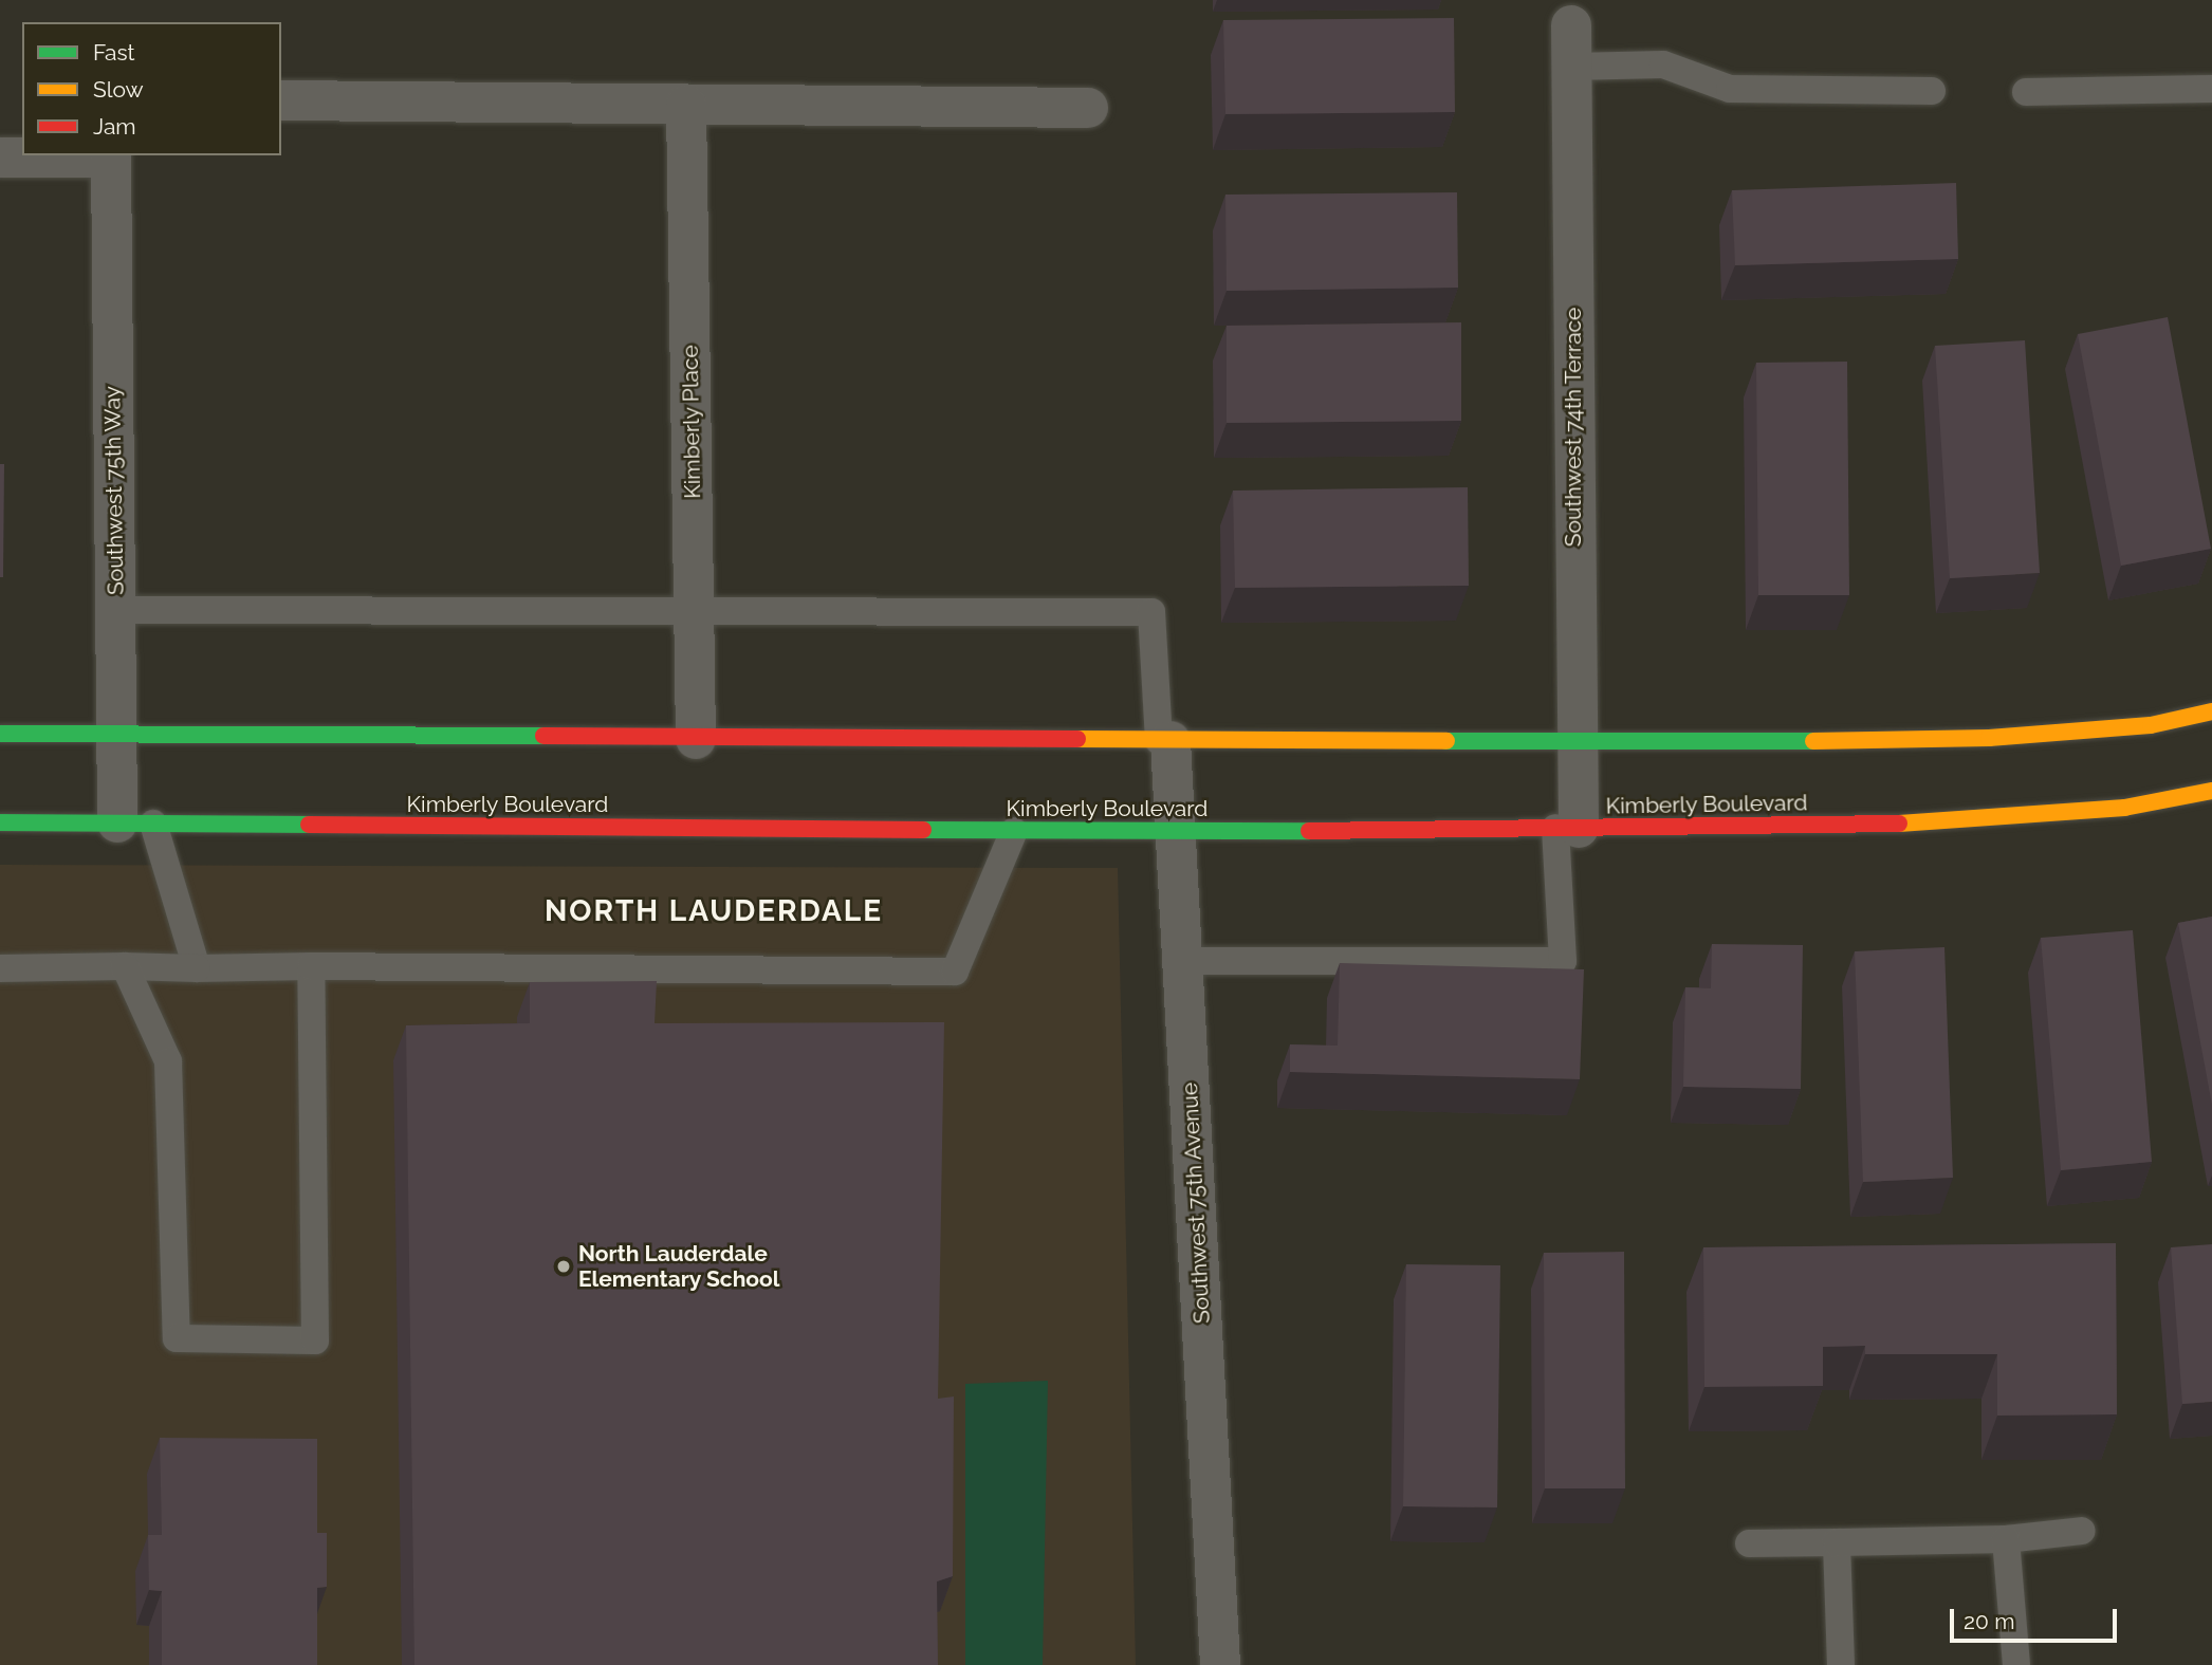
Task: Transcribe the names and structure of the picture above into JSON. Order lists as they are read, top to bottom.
{
  "streets": {
    "street": [
      "Kimberly Place",
      "Southwest 74th Terrace",
      "Southwest 75th Way",
      "Kimberly Boulevard",
      "Southwest 75th Avenue"
    ]
  },
  "crossings": [
    ["Southwest 74th Terrace", "Kimberly Boulevard"],
    ["Southwest 75th Way", "Kimberly Boulevard"],
    ["Kimberly Boulevard", "Southwest 75th Avenue"]
  ],
  "districts": ["NORTH LAUDERDALE"],
  "places": ["North Lauderdale Elementary School"],
  "legend": ["Fast", "Slow", "Jam"],
  "scale_bar": "20 m"
}
